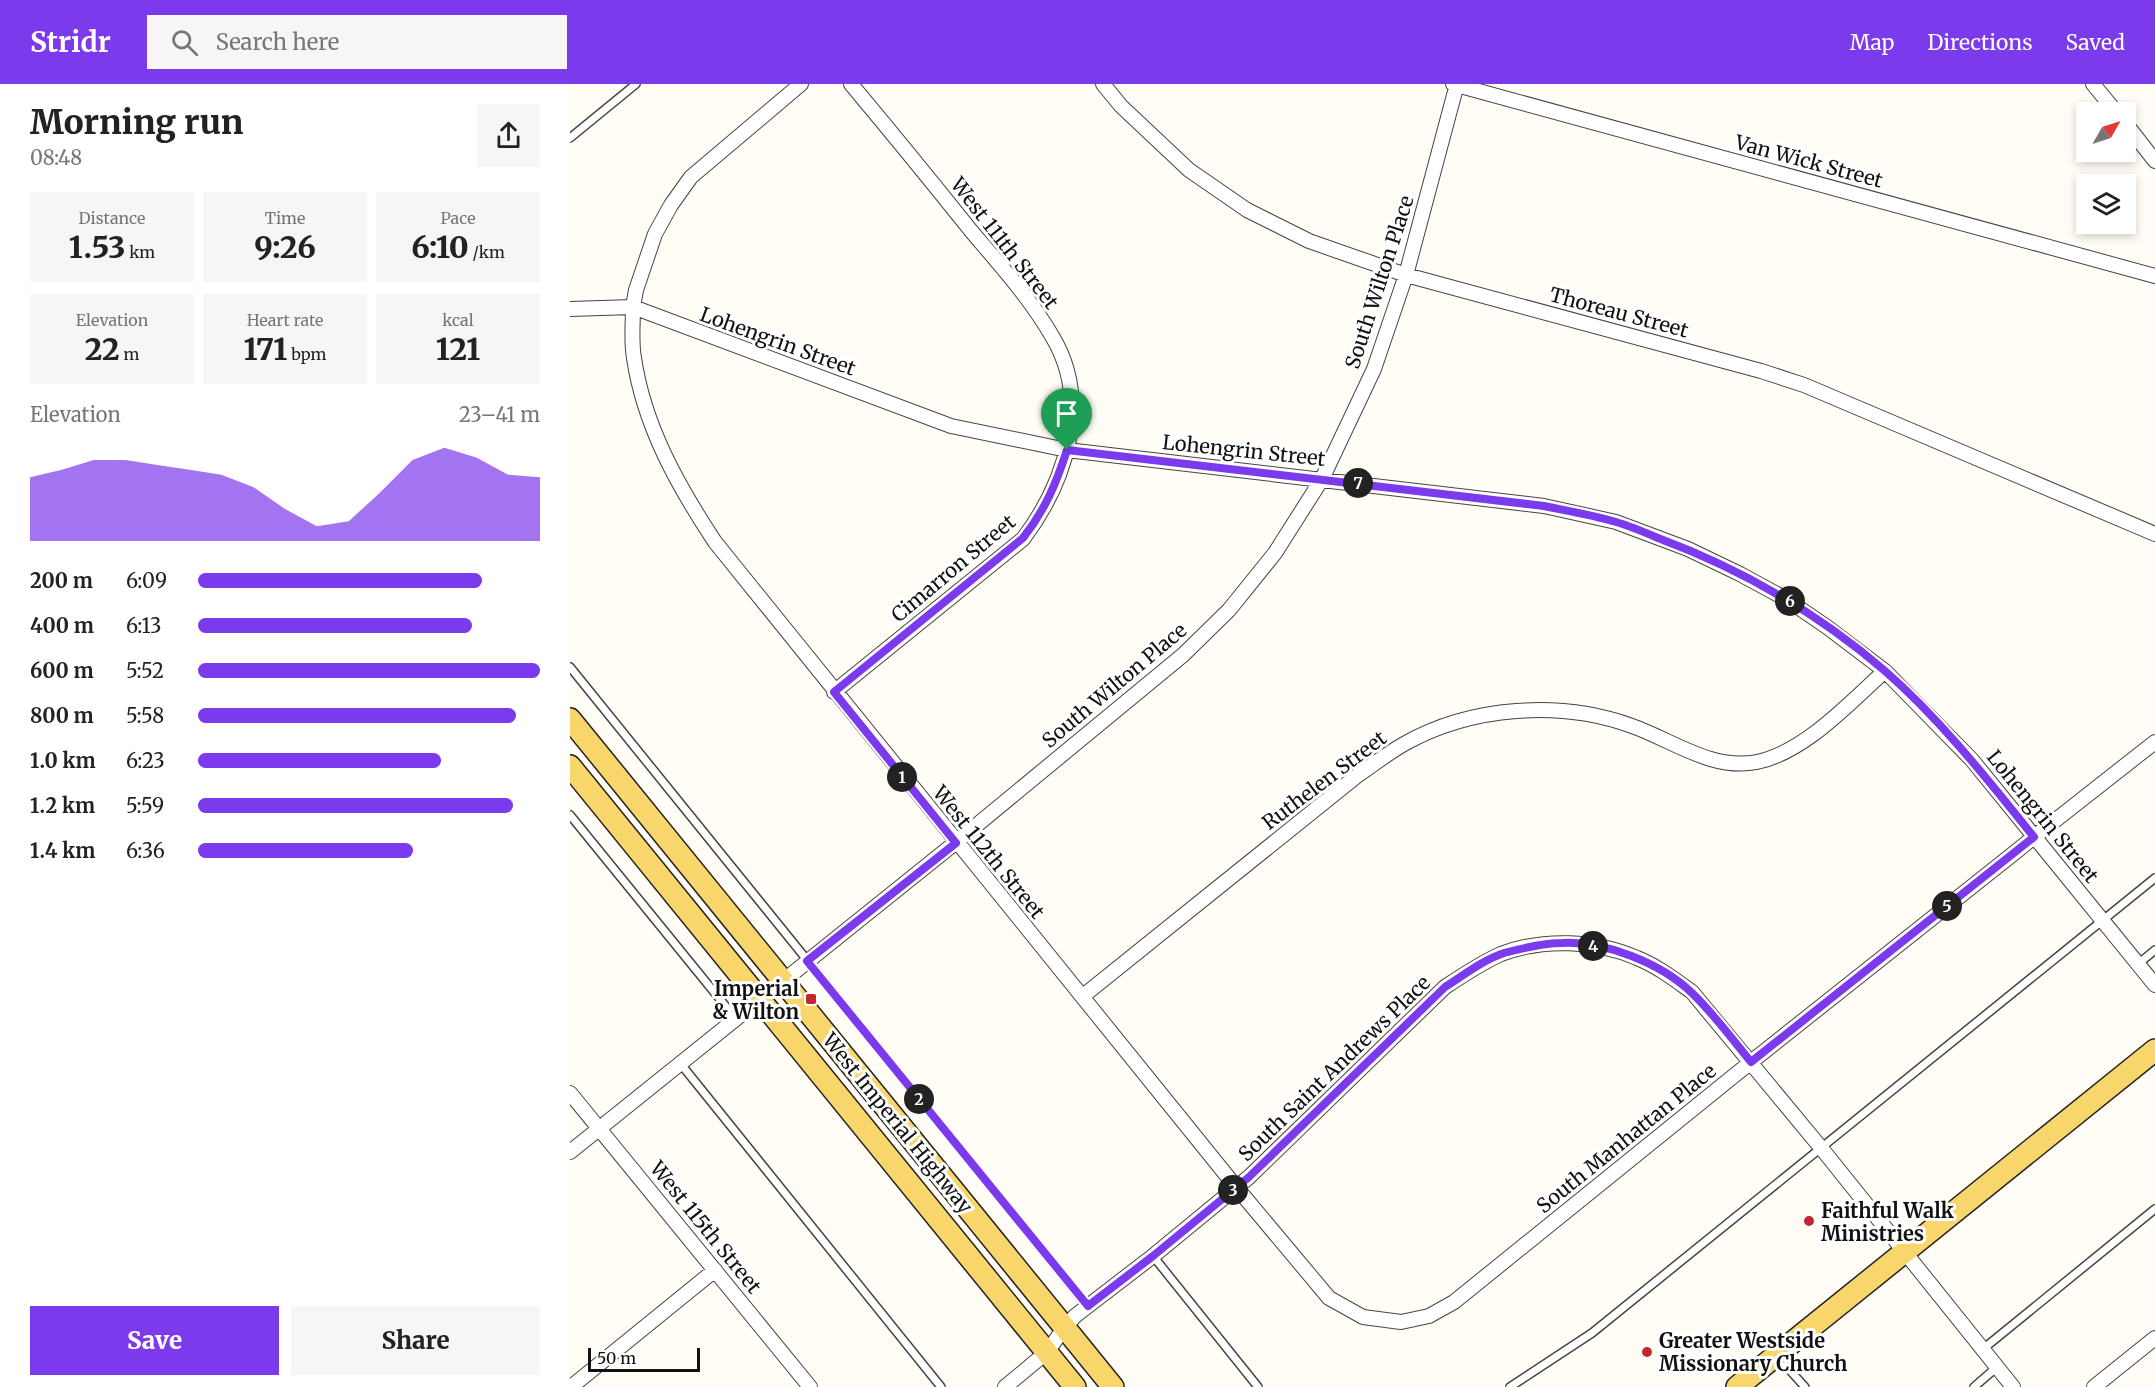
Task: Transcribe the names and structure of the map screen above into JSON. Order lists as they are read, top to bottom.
{
  "streets": {
    "main road": ["West Imperial Highway"],
    "street": [
      "Van Wick Street",
      "West 111th Street",
      "South Wilton Place",
      "Thoreau Street",
      "Lohengrin Street",
      "Cimarron Street",
      "Ruthelen Street",
      "West 112th Street",
      "South Saint Andrews Place",
      "South Manhattan Place",
      "West 115th Street"
    ]
  },
  "crossings": [
    ["Van Wick Street", "South Wilton Place"],
    ["West 111th Street", "Lohengrin Street"],
    ["West 111th Street", "Cimarron Street"],
    ["South Wilton Place", "Thoreau Street"],
    ["South Wilton Place", "Lohengrin Street"],
    ["South Wilton Place", "West 112th Street"],
    ["South Wilton Place", "West Imperial Highway"],
    ["South Wilton Place", "West 115th Street"],
    ["Lohengrin Street", "Cimarron Street"],
    ["Lohengrin Street", "Ruthelen Street"],
    ["Lohengrin Street", "West 112th Street"],
    ["Lohengrin Street", "South Manhattan Place"],
    ["Cimarron Street", "West 112th Street"],
    ["Ruthelen Street", "West 112th Street"],
    ["West 112th Street", "South Saint Andrews Place"],
    ["West 112th Street", "South Manhattan Place"],
    ["South Saint Andrews Place", "West Imperial Highway"],
    ["South Saint Andrews Place", "South Manhattan Place"]
  ],
  "places": {
    "transit": ["Imperial & Wilton"],
    "other": ["Faithful Walk Ministries", "Greater Westside Missionary Church"]
  },
  "scale_bar": "50 m",
  "north": "top right",
  "page": {
    "header": "Stridr",
    "search": "Search here",
    "nav": ["Map", "Directions", "Saved"],
    "heading": ["Morning run", "08:48"],
    "stats": [
      ["Distance", "1.53 km"],
      ["Time", "9:26"],
      ["Pace", "6:10 /km"],
      ["Elevation", "22 m"],
      ["Heart rate", "171 bpm"],
      ["kcal", "121"]
    ],
    "chart": ["Elevation", "23–41 m"],
    "pins": [
      "7",
      "6",
      "1",
      "5",
      "4",
      "2",
      "3"
    ],
    "list": [
      {
        "name": "200 m",
        "note": "6:09"
      },
      {
        "name": "400 m",
        "note": "6:13"
      },
      {
        "name": "600 m",
        "note": "5:52"
      },
      {
        "name": "800 m",
        "note": "5:58"
      },
      {
        "name": "1.0 km",
        "note": "6:23"
      },
      {
        "name": "1.2 km",
        "note": "5:59"
      },
      {
        "name": "1.4 km",
        "note": "6:36"
      }
    ],
    "buttons": ["Save", "Share"],
    "scale": "50 m"
  }
}
